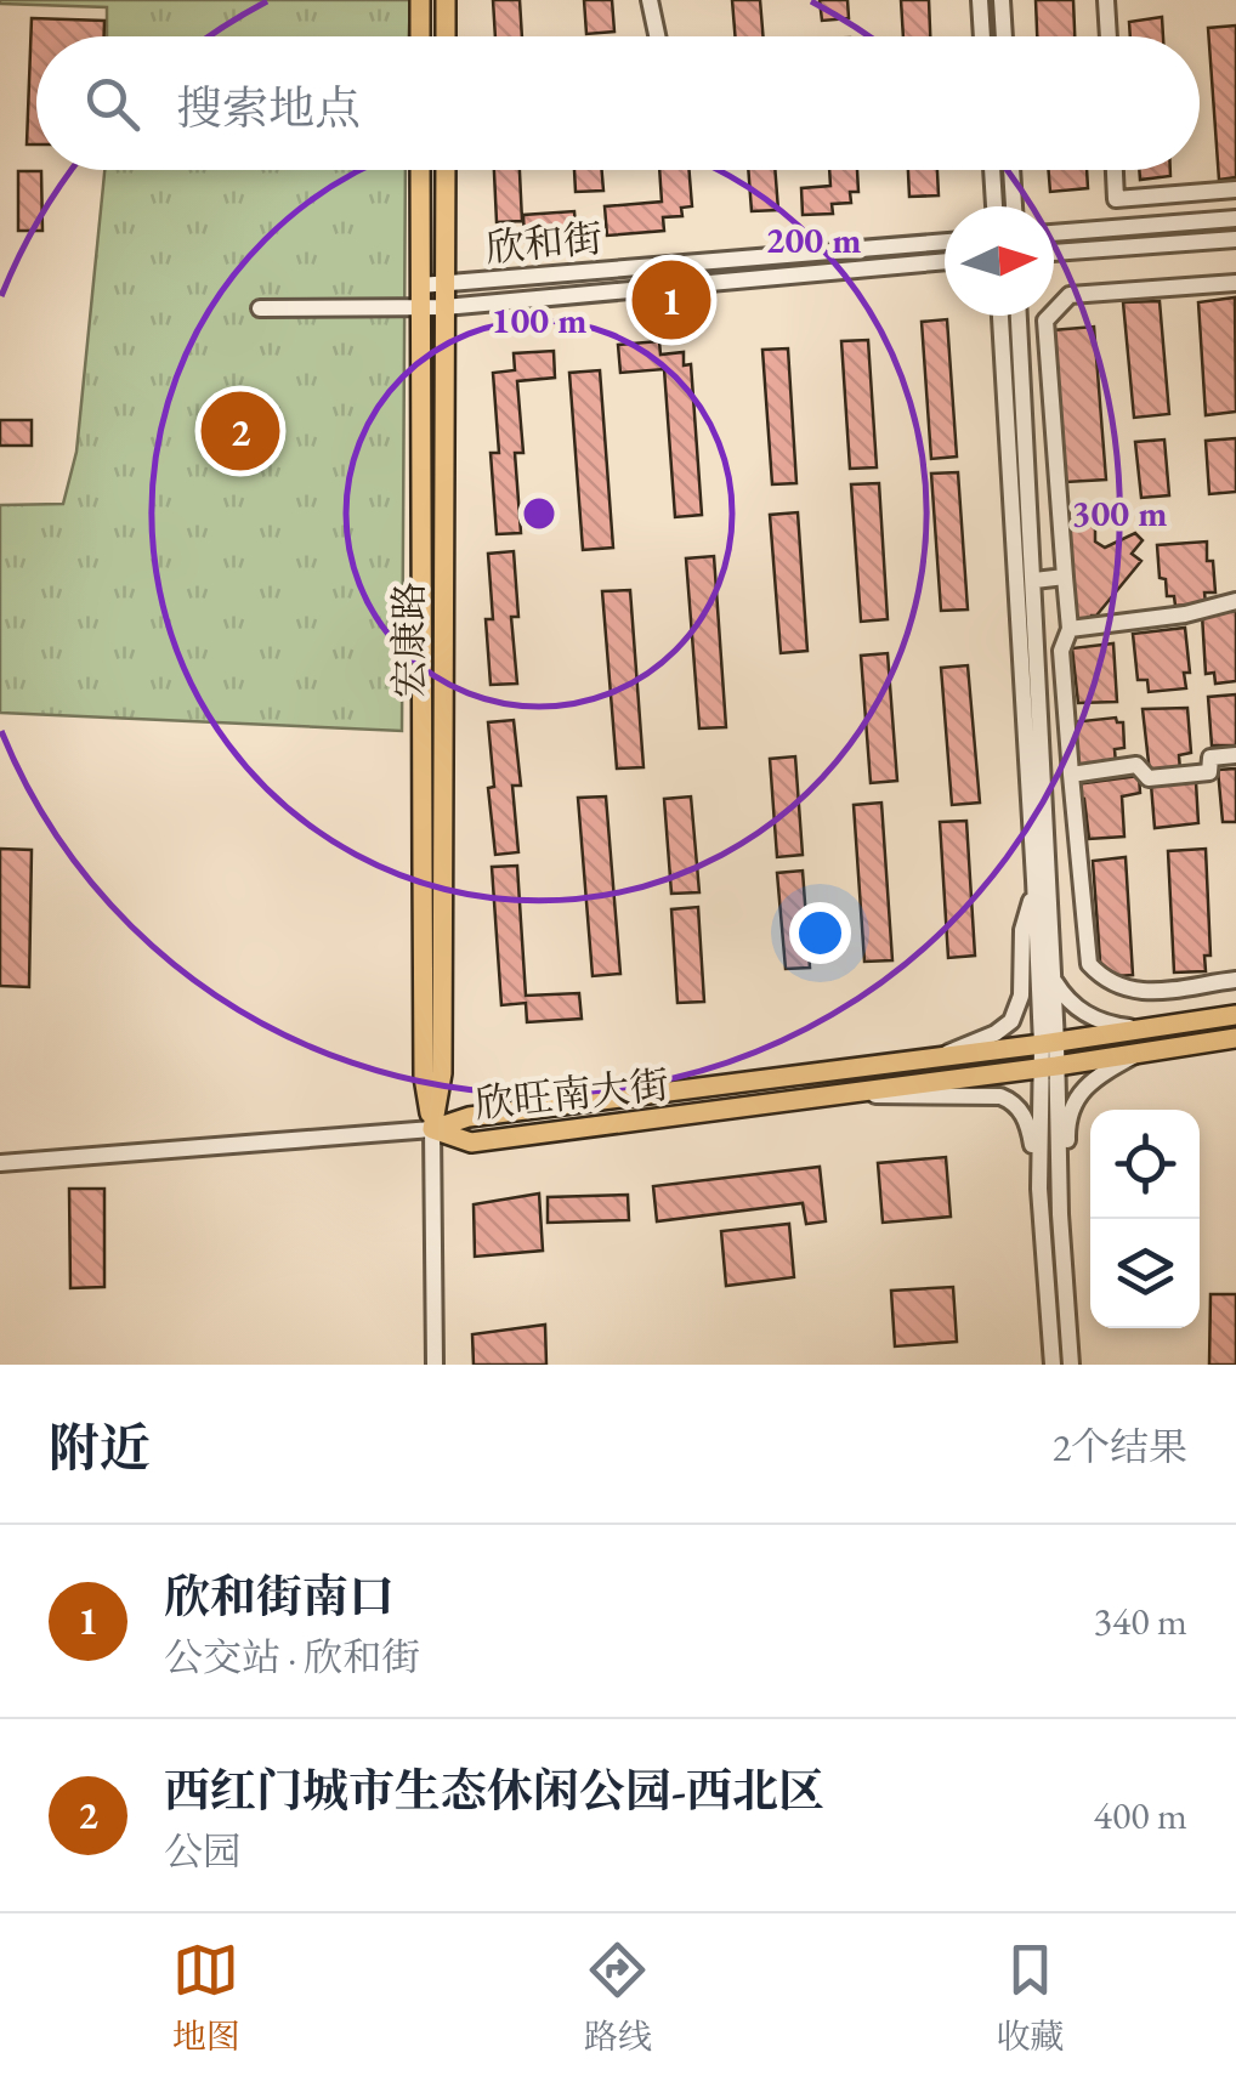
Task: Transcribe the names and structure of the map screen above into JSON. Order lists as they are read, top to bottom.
{
  "streets": {
    "main road": ["宏康路", "欣旺南大街"],
    "street": ["欣和街"]
  },
  "crossings": [
    ["欣和街", "宏康路"],
    ["宏康路", "欣旺南大街"]
  ],
  "north": "right",
  "page": {
    "search": "搜索地点",
    "pins": ["1", "2"],
    "heading": ["附近", "2个结果"],
    "list": [
      {
        "mark": "1",
        "name": "欣和街南口",
        "note": "公交站 · 欣和街",
        "value": "340 m"
      },
      {
        "mark": "2",
        "name": "西红门城市生态休闲公园-西北区",
        "note": "公园",
        "value": "400 m"
      }
    ],
    "nav": ["地图", "路线", "收藏"]
  },
  "rings": ["200 m", "100 m", "300 m"]
}
